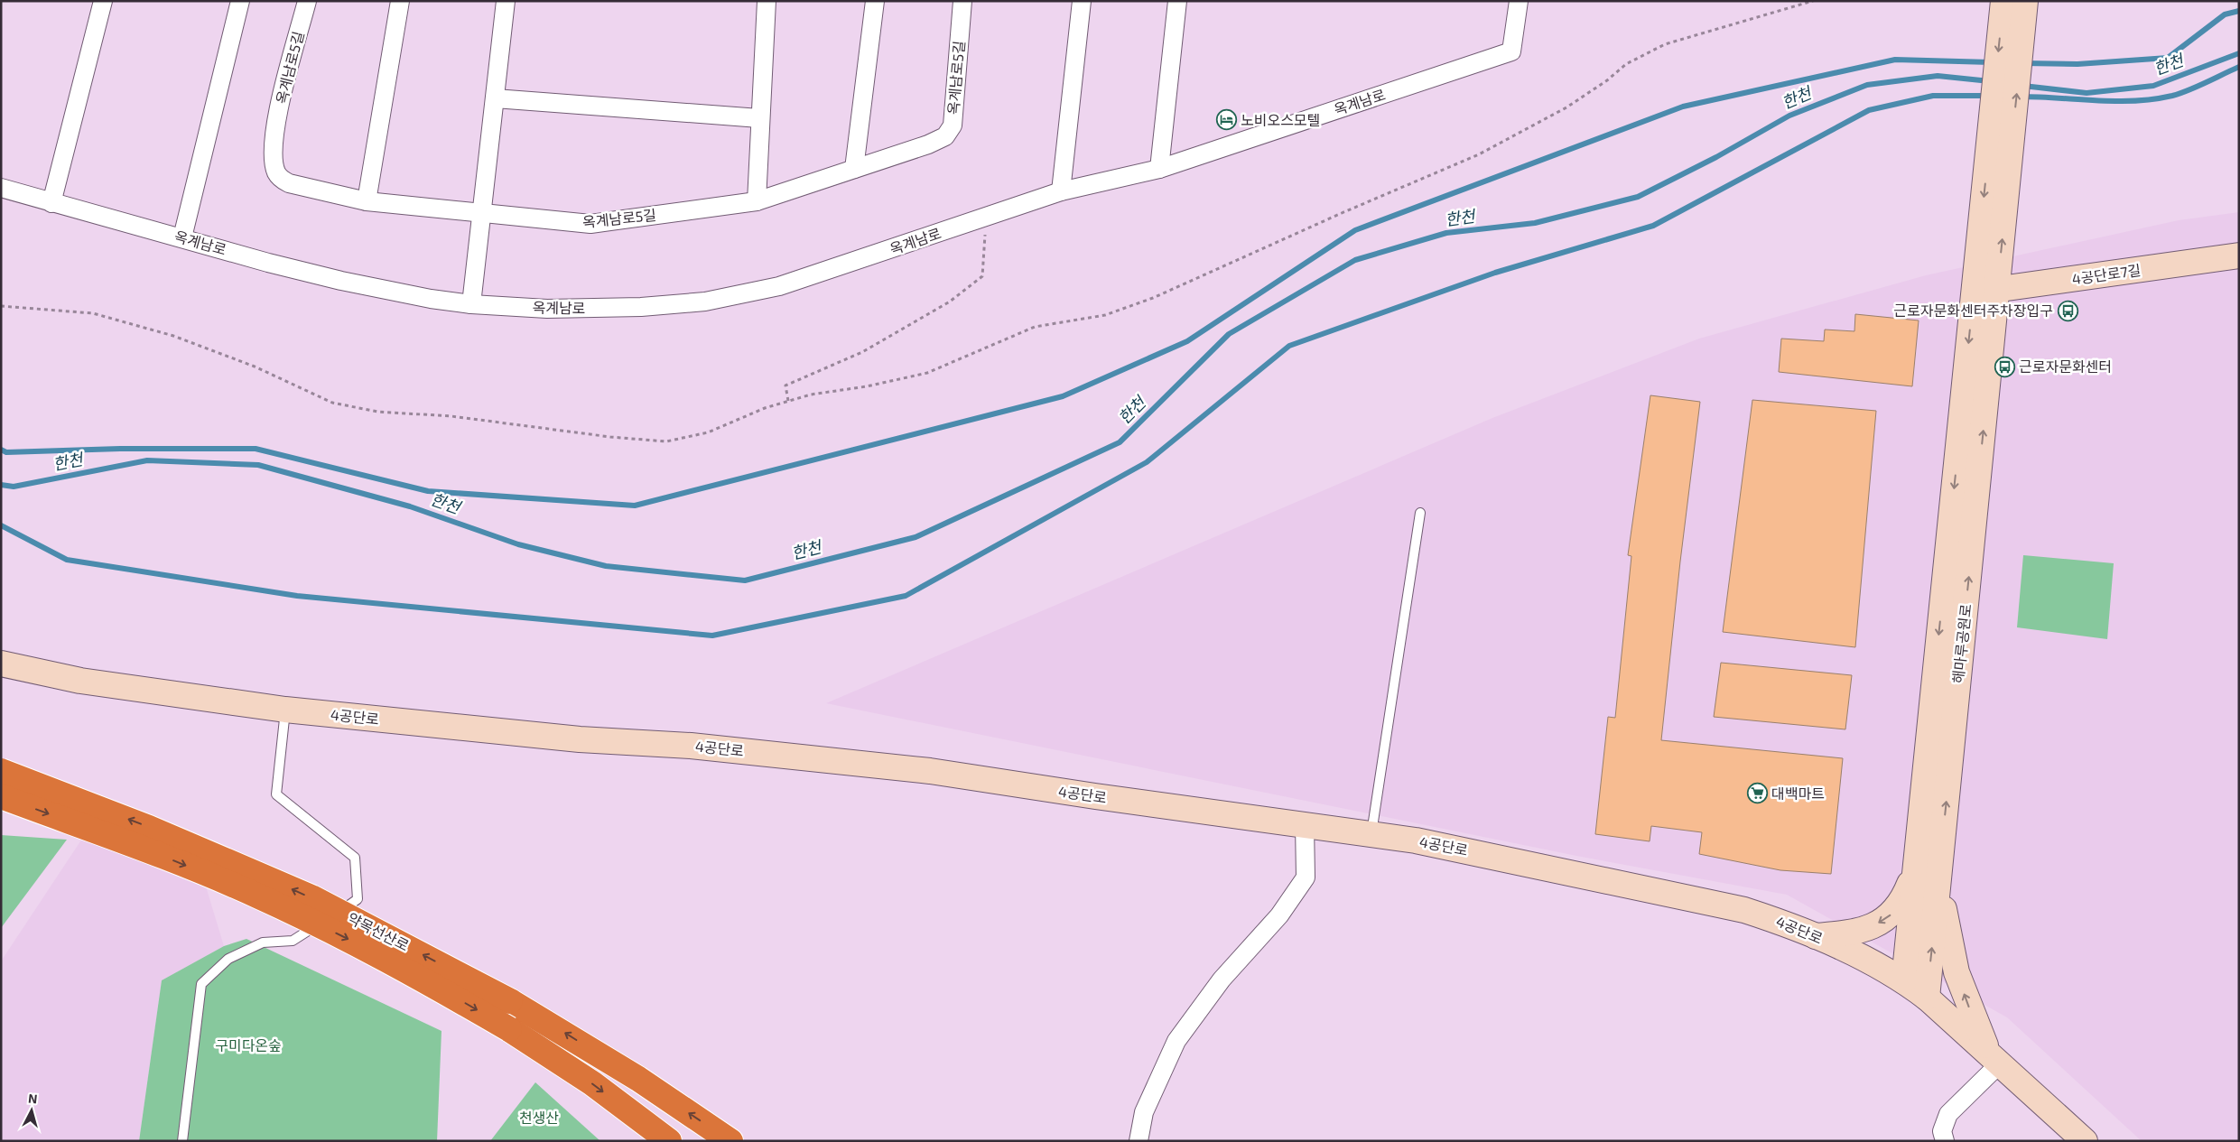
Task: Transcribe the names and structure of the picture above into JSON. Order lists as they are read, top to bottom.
{
  "streets": {
    "highway": ["약목선산로"],
    "street": [
      "옥계남로5길",
      "옥계남로",
      "4공단로7길",
      "해마루공원로",
      "4공단로"
    ]
  },
  "crossings": [
    ["4공단로7길", "해마루공원로"],
    ["해마루공원로", "4공단로"]
  ],
  "water": ["한천"],
  "parks": ["구미다온숲", "천생산"],
  "places": {
    "hotel": ["노비오스모텔"],
    "bus stop": ["근로자문화센터주차장입구", "근로자문화센터"],
    "supermarket": ["대백마트"]
  },
  "north": "top"
}
